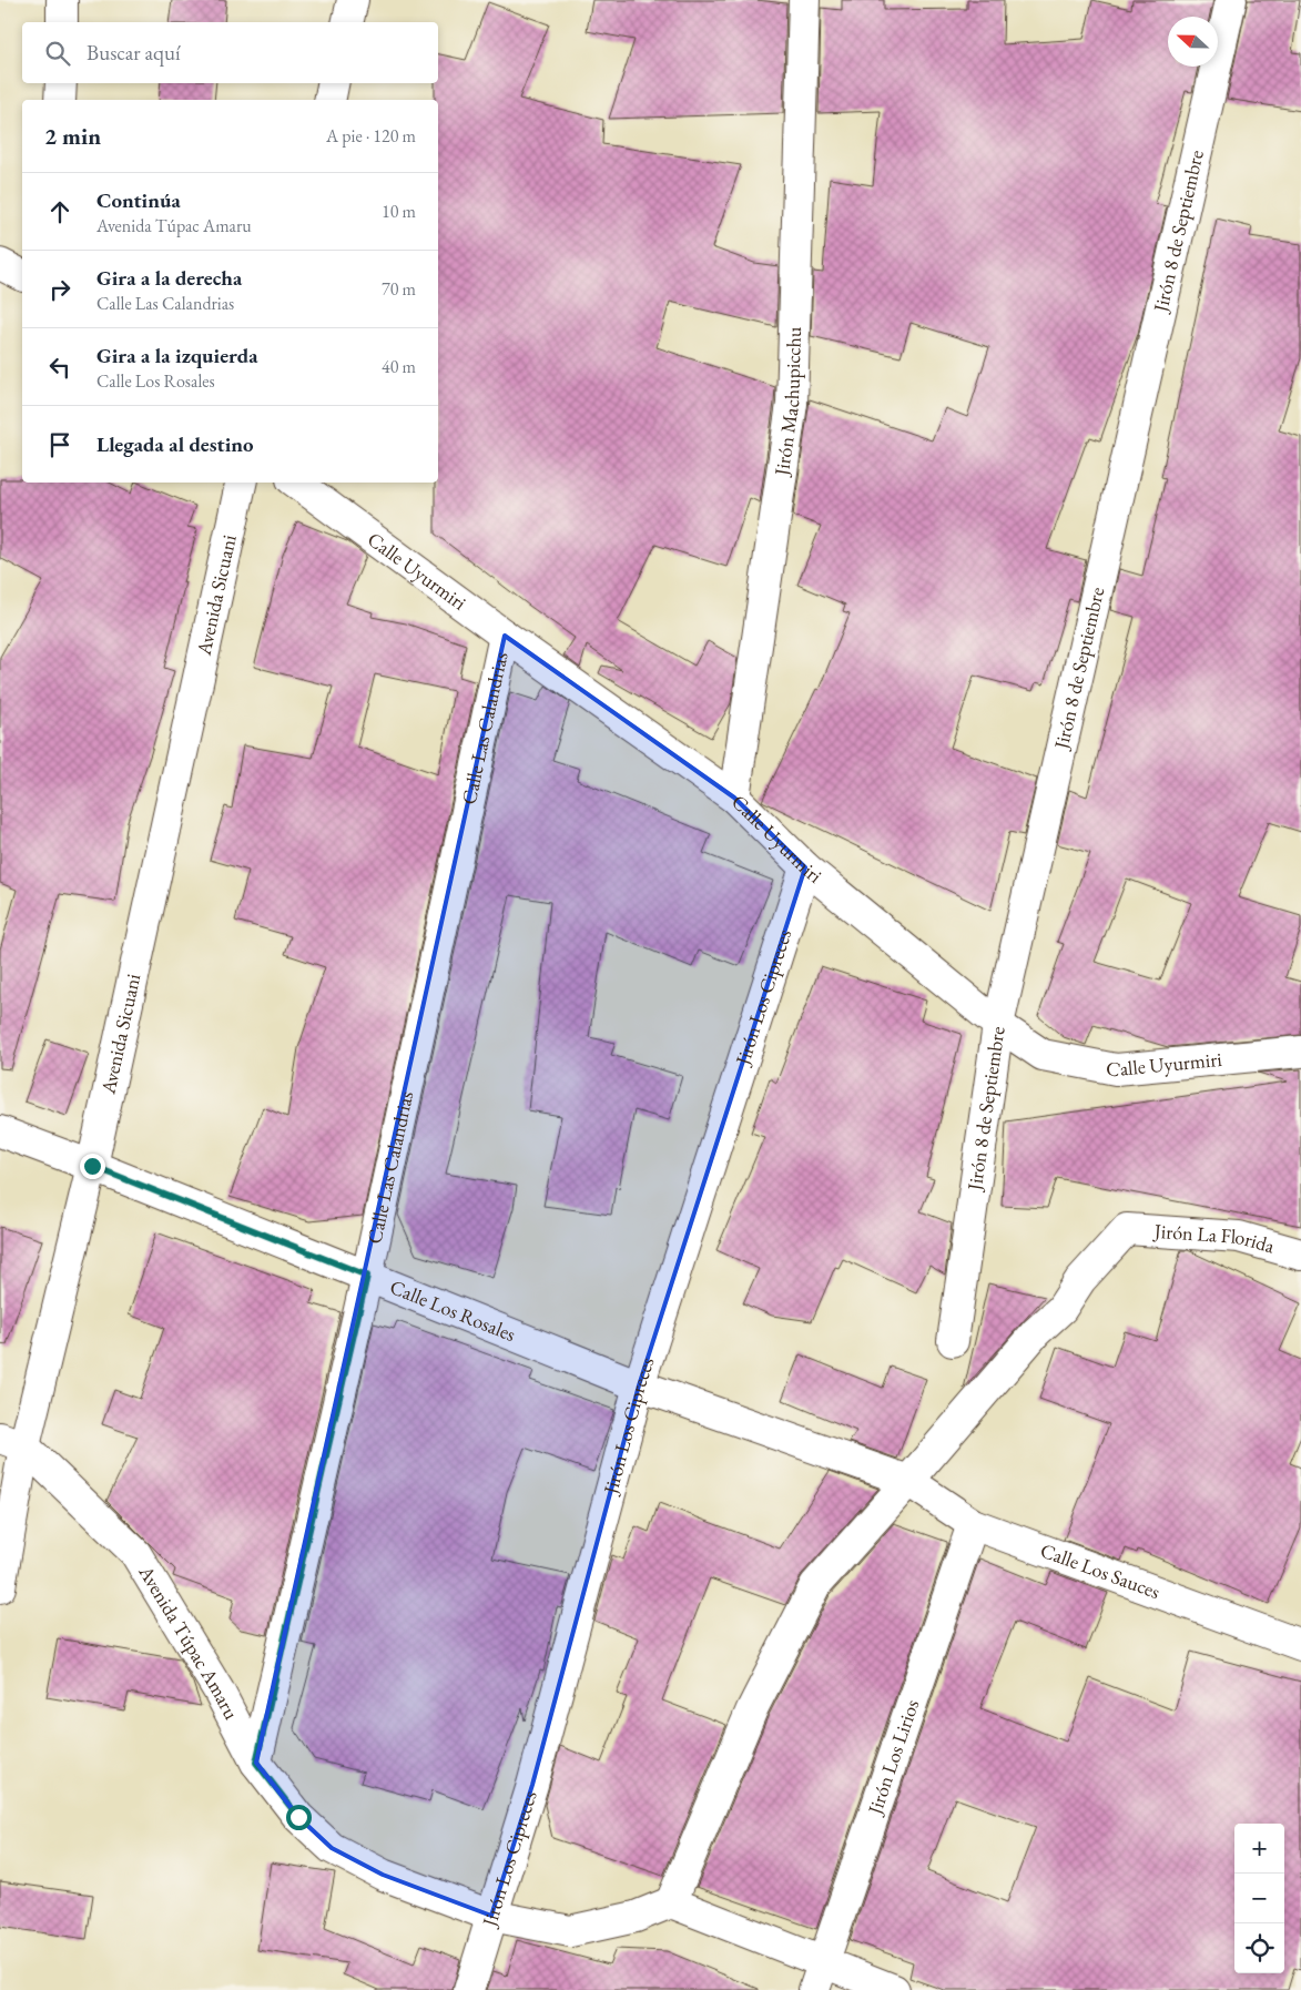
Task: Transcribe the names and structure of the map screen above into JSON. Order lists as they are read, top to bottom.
{
  "streets": {
    "street": [
      "Jirón 8 de Septiembre",
      "Jirón Machupicchu",
      "Calle Uyurmiri",
      "Avenida Sicuani",
      "Calle Las Calandrias",
      "Jirón Los Cipreces",
      "Jirón La Florida",
      "Calle Los Rosales",
      "Calle Los Sauces",
      "Avenida Túpac Amaru",
      "Jirón Los Lirios"
    ]
  },
  "crossings": [
    ["Jirón 8 de Septiembre", "Calle Uyurmiri"],
    ["Jirón Machupicchu", "Calle Uyurmiri"],
    ["Calle Uyurmiri", "Calle Las Calandrias"],
    ["Calle Uyurmiri", "Jirón Los Cipreces"],
    ["Avenida Sicuani", "Calle Los Rosales"],
    ["Avenida Sicuani", "Avenida Túpac Amaru"],
    ["Calle Las Calandrias", "Calle Los Rosales"],
    ["Calle Las Calandrias", "Avenida Túpac Amaru"],
    ["Jirón Los Cipreces", "Calle Los Rosales"],
    ["Jirón Los Cipreces", "Avenida Túpac Amaru"],
    ["Jirón La Florida", "Calle Los Rosales"],
    ["Jirón La Florida", "Calle Los Sauces"],
    ["Calle Los Rosales", "Calle Los Sauces"],
    ["Calle Los Sauces", "Jirón Los Lirios"]
  ],
  "north": "left",
  "page": {
    "search": "Buscar aquí",
    "heading": ["2 min", "A pie · 120 m"],
    "list": [
      ["Continúa", "Avenida Túpac Amaru", "10 m"],
      ["Gira a la derecha", "Calle Las Calandrias", "70 m"],
      ["Gira a la izquierda", "Calle Los Rosales", "40 m"],
      "Llegada al destino"
    ],
    "map_buttons": ["+", "−"]
  }
}
